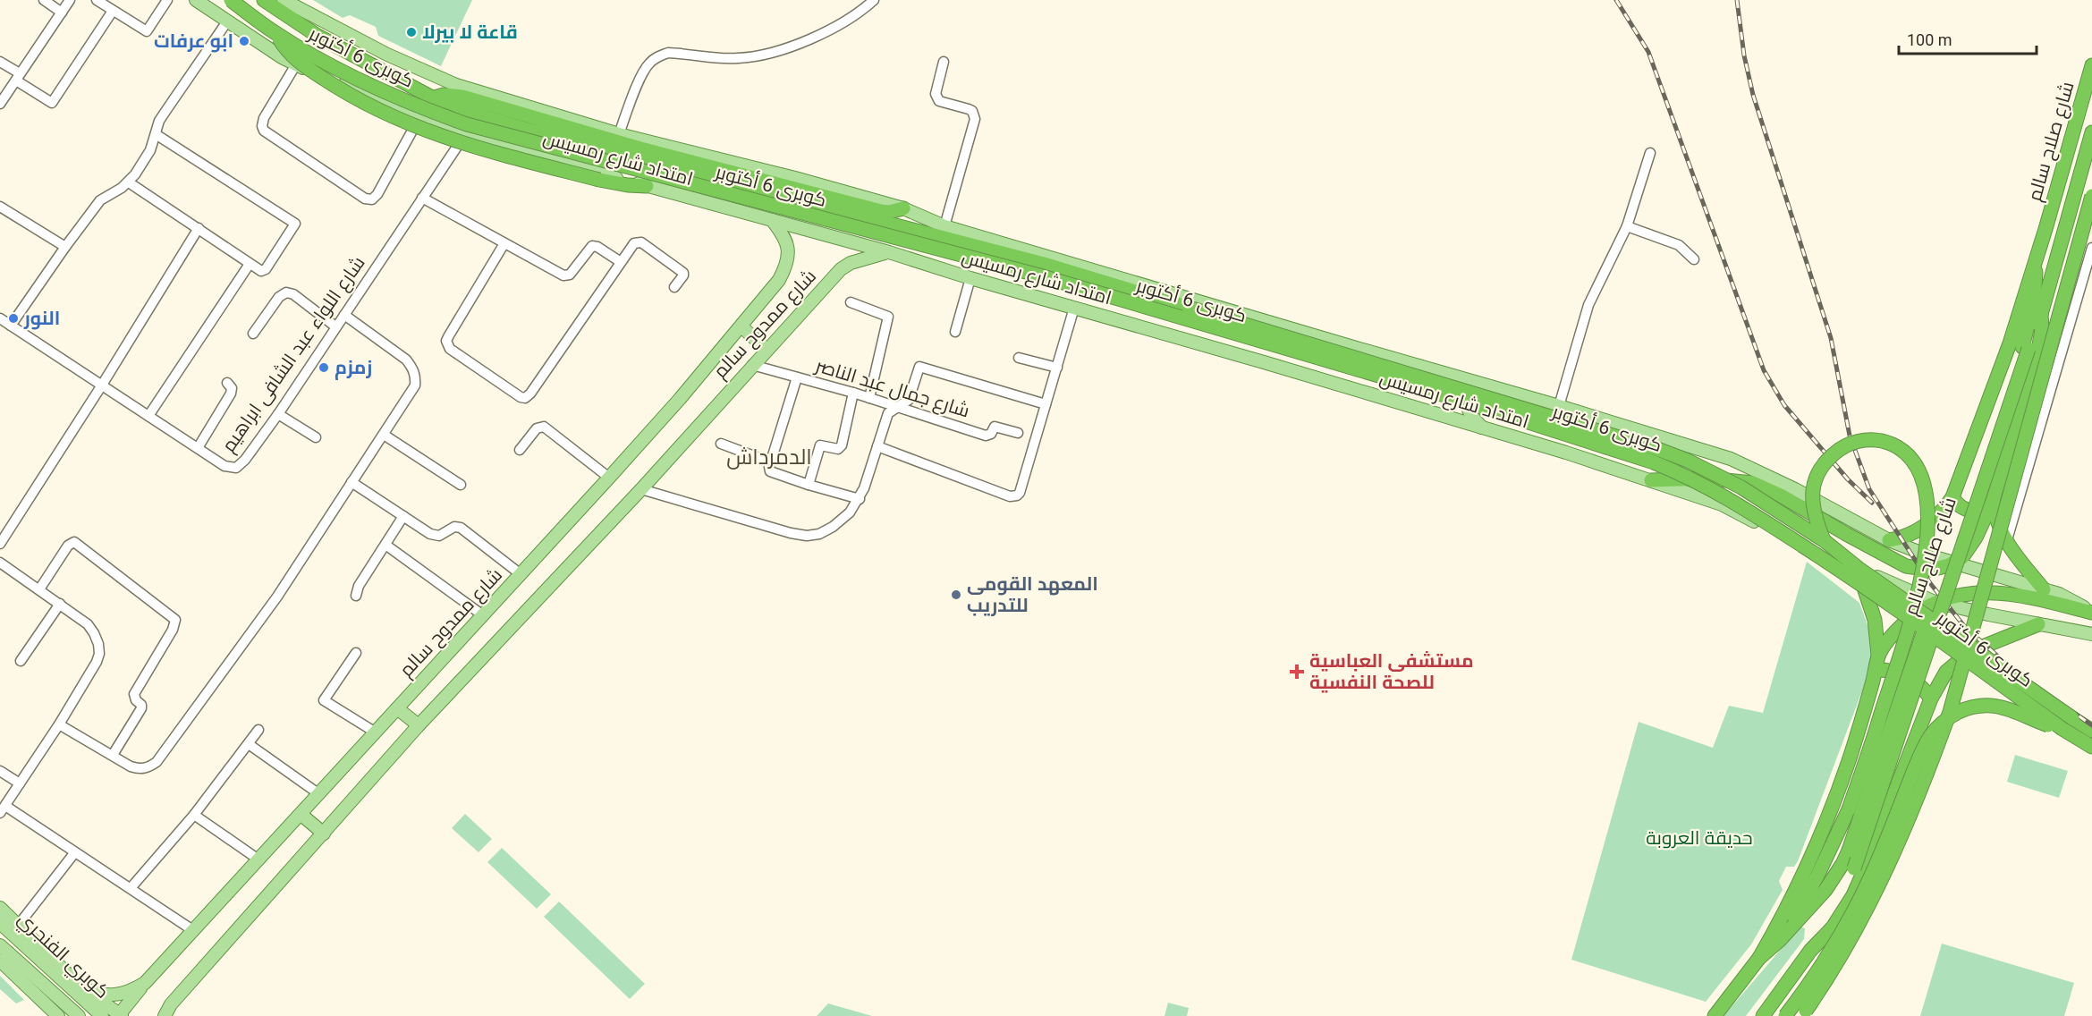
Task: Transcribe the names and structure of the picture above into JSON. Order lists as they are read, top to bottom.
{
  "streets": {
    "highway": ["كوبرى 6 أكتوبر", "شارع صلاح سالم"],
    "main road": ["امتداد شارع رمسيس", "شارع ممدوح سالم", "كوبري الفنجري"],
    "street": ["شارع اللواء عبد الشافى ابراهيم", "شارع جمال عبد الناصر"]
  },
  "crossings": [
    ["امتداد شارع رمسيس", "شارع ممدوح سالم"],
    ["امتداد شارع رمسيس", "شارع اللواء عبد الشافى ابراهيم"],
    ["شارع ممدوح سالم", "شارع جمال عبد الناصر"]
  ],
  "districts": ["الدمرداش"],
  "parks": ["حديقة العروبة"],
  "places": {
    "other": [
      "قاعة لا بيرلا",
      "ابو عرفات",
      "النور",
      "زمزم",
      "المعهد القومى للتدريب"
    ],
    "health": ["مستشفى العباسية للصحة النفسية"]
  },
  "scale_bar": "100 m"
}
